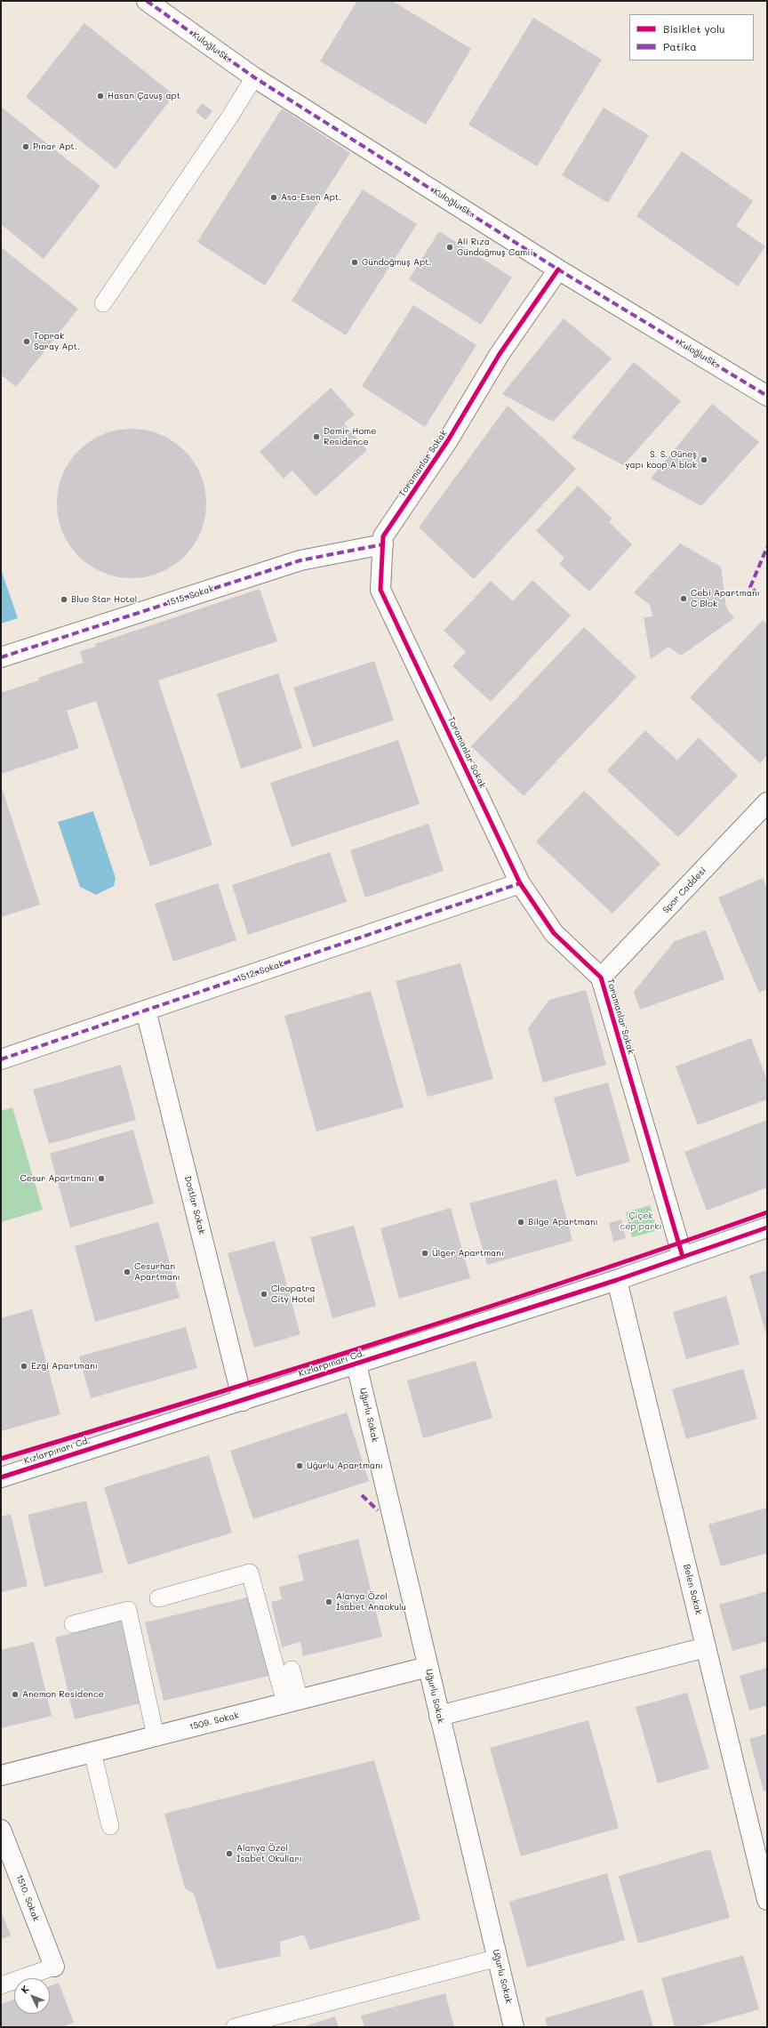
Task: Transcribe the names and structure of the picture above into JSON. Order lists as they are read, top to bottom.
{
  "streets": {
    "street": [
      "Kuloğlu Sk.",
      "Toramanlar Sokak",
      "1515. Sokak",
      "Spor Caddesi",
      "1512. Sokak",
      "Dostlar Sokak",
      "Kızlarpınarı Cd.",
      "Uğurlu Sokak",
      "Belen Sokak",
      "1509. Sokak",
      "1510. Sokak"
    ]
  },
  "crossings": [
    ["Kuloğlu Sk.", "Toramanlar Sokak"],
    ["Toramanlar Sokak", "1515. Sokak"],
    ["Toramanlar Sokak", "Spor Caddesi"],
    ["Toramanlar Sokak", "1512. Sokak"],
    ["Toramanlar Sokak", "Kızlarpınarı Cd."],
    ["1512. Sokak", "Dostlar Sokak"],
    ["Dostlar Sokak", "Kızlarpınarı Cd."],
    ["Kızlarpınarı Cd.", "Uğurlu Sokak"],
    ["Kızlarpınarı Cd.", "Belen Sokak"],
    ["Uğurlu Sokak", "1509. Sokak"]
  ],
  "parks": ["Çiçek cep parkı"],
  "places": [
    "Hasan Çavuş apt",
    "Pınar Apt.",
    "Asa-Esen Apt.",
    "Ali Rıza Gündoğmuş Camii",
    "Gündoğmuş Apt.",
    "Toprak Saray Apt.",
    "Demir Home Residence",
    "S. S. Güneş yapı koop A blok",
    "Cebi Apartmanı C Blok",
    "Blue Star Hotel",
    "Cesur Apartmanı",
    "Bilge Apartmanı",
    "Ülger Apartmanı",
    "Cesurhan Apartmanı",
    "Cleopatra City Hotel",
    "Ezgi Apartmanı",
    "Uğurlu Apartmanı",
    "Alanya Özel İsabet Anaokulu",
    "Anemon Residence",
    "Alanya Özel İsabet Okulları"
  ],
  "legend": ["Bisiklet yolu", "Patika"],
  "north": "top left"
}
